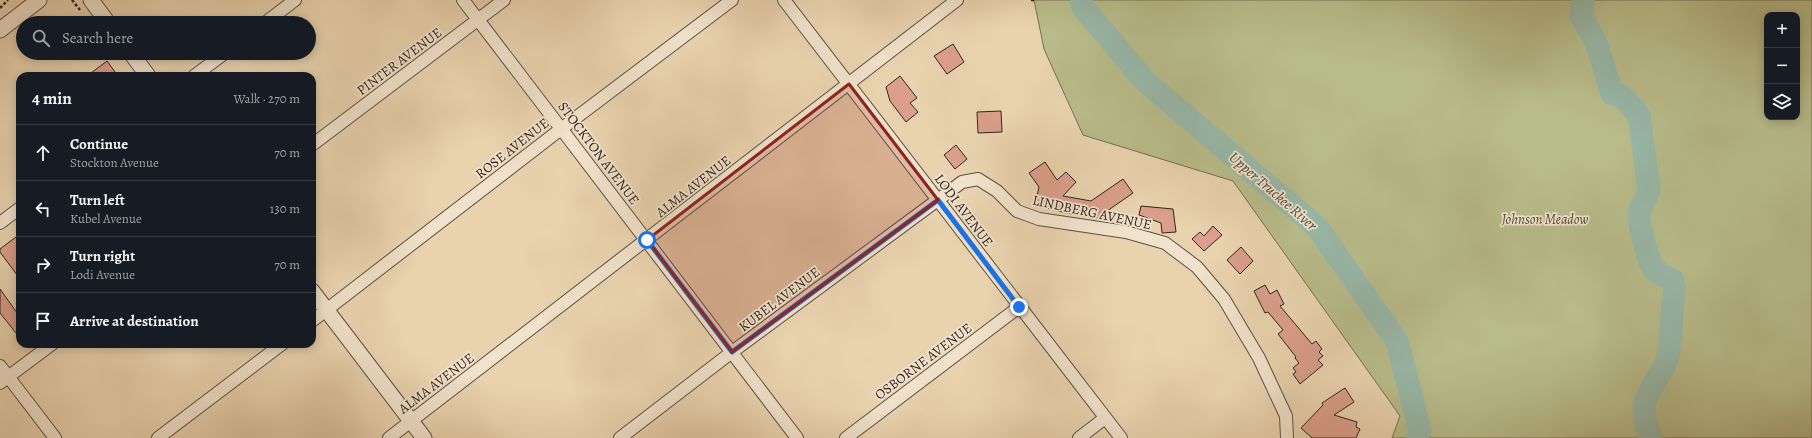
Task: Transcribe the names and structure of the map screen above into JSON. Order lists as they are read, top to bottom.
{
  "streets": {
    "street": [
      "PINTER AVENUE",
      "ROSE AVENUE",
      "STOCKTON AVENUE",
      "ALMA AVENUE",
      "LODI AVENUE",
      "LINDBERG AVENUE",
      "KUBEL AVENUE",
      "OSBORNE AVENUE"
    ]
  },
  "crossings": [
    ["PINTER AVENUE", "STOCKTON AVENUE"],
    ["ROSE AVENUE", "STOCKTON AVENUE"],
    ["STOCKTON AVENUE", "ALMA AVENUE"],
    ["STOCKTON AVENUE", "KUBEL AVENUE"],
    ["ALMA AVENUE", "LODI AVENUE"],
    ["LODI AVENUE", "LINDBERG AVENUE"],
    ["LODI AVENUE", "KUBEL AVENUE"],
    ["LODI AVENUE", "OSBORNE AVENUE"],
    ["LINDBERG AVENUE", "KUBEL AVENUE"]
  ],
  "water": ["Upper Truckee River"],
  "parks": ["Johnson Meadow"],
  "page": {
    "map_buttons": ["+", "−"],
    "search": "Search here",
    "heading": ["4 min", "Walk · 270 m"],
    "list": [
      ["Continue", "Stockton Avenue", "70 m"],
      ["Turn left", "Kubel Avenue", "130 m"],
      ["Turn right", "Lodi Avenue", "70 m"],
      "Arrive at destination"
    ]
  }
}
